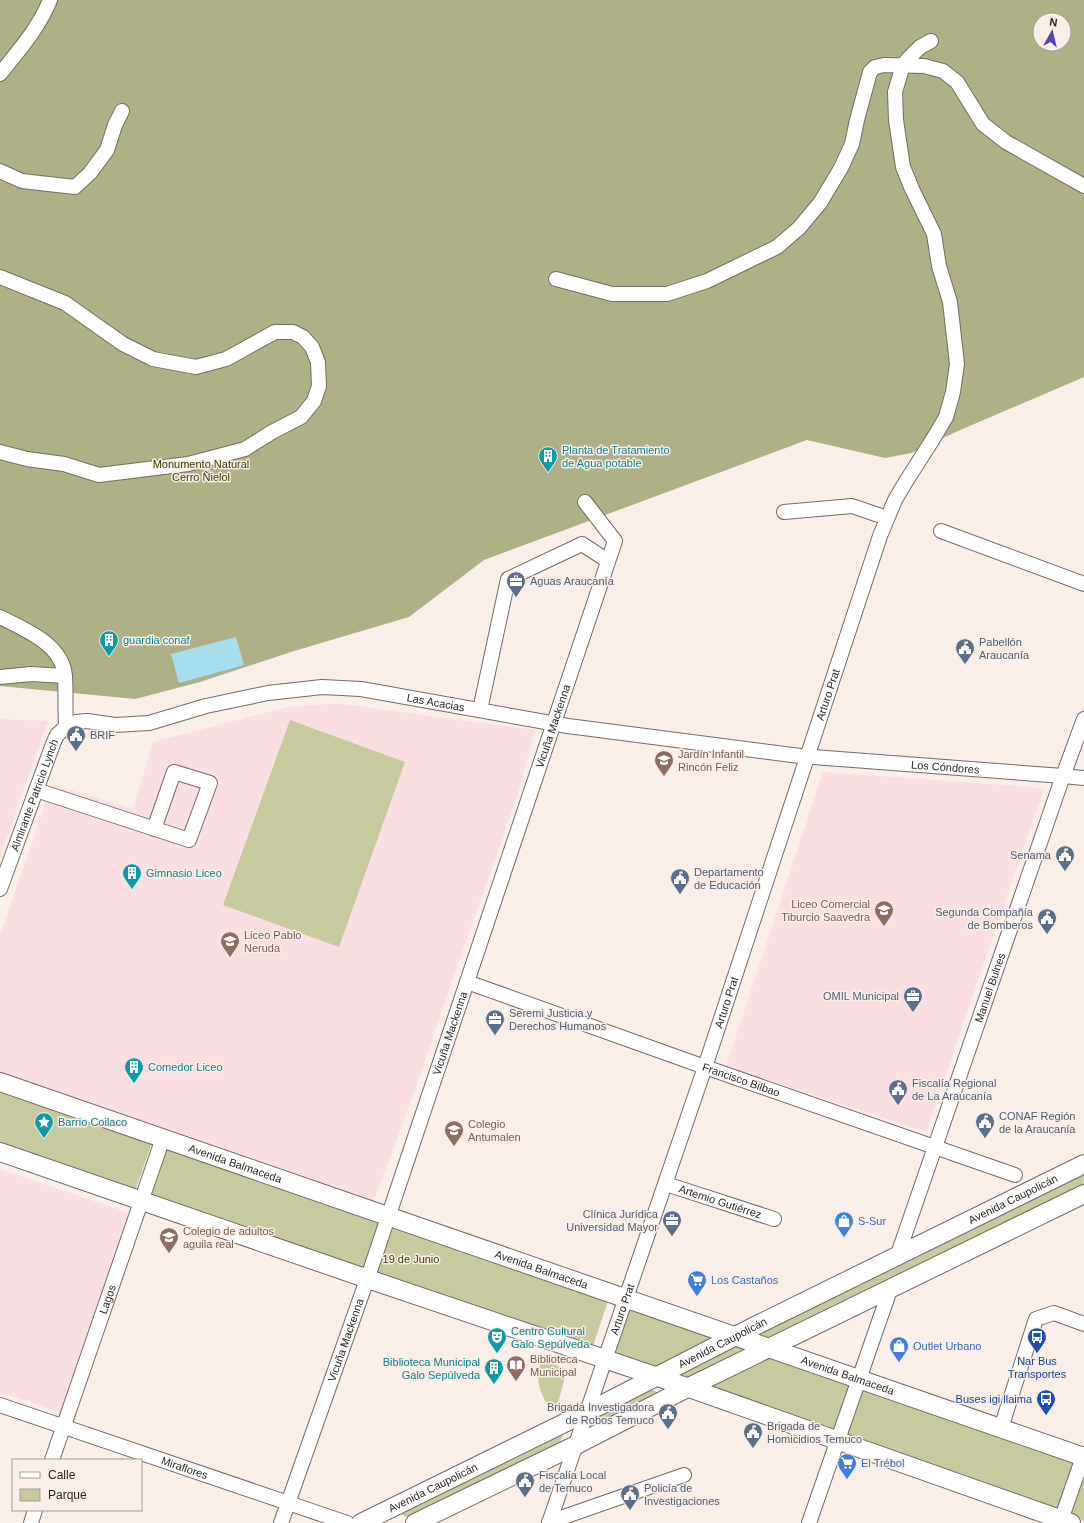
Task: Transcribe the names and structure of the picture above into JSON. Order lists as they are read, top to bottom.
{
  "streets": {
    "main road": ["Avenida Balmaceda", "Avenida Caupolicán"],
    "street": [
      "Arturo Prat",
      "Las Acacias",
      "Vicuña Mackenna",
      "Los Cóndores",
      "Almirante Patricio Lynch",
      "Manuel Bulnes",
      "Francisco Bilbao",
      "Artemio Gutiérrez",
      "Lagos",
      "Miraflores"
    ]
  },
  "crossings": [
    ["Arturo Prat", "Las Acacias"],
    ["Arturo Prat", "Los Cóndores"],
    ["Arturo Prat", "Francisco Bilbao"],
    ["Arturo Prat", "Avenida Balmaceda"],
    ["Arturo Prat", "Avenida Caupolicán"],
    ["Arturo Prat", "Artemio Gutiérrez"],
    ["Las Acacias", "Vicuña Mackenna"],
    ["Las Acacias", "Los Cóndores"],
    ["Las Acacias", "Almirante Patricio Lynch"],
    ["Vicuña Mackenna", "Francisco Bilbao"],
    ["Vicuña Mackenna", "Avenida Balmaceda"],
    ["Vicuña Mackenna", "Miraflores"],
    ["Los Cóndores", "Manuel Bulnes"],
    ["Manuel Bulnes", "Francisco Bilbao"],
    ["Manuel Bulnes", "Avenida Caupolicán"],
    ["Avenida Balmaceda", "Avenida Caupolicán"],
    ["Avenida Balmaceda", "Lagos"],
    ["Lagos", "Miraflores"]
  ],
  "parks": ["Monumento Natural Cerro Ñielol", "19 de Junio"],
  "places": {
    "building": [
      "Planta de Tratamiento de Agua potable",
      "guardia conaf",
      "Gimnasio Liceo",
      "Comedor Liceo",
      "Biblioteca Municipal Galo Sepúlveda"
    ],
    "office": [
      "Aguas Araucanía",
      "OMIL Municipal",
      "Seremi Justicia y Derechos Humanos",
      "Clínica Jurídica Universidad Mayor"
    ],
    "public building": [
      "Pabellón Araucanía",
      "BRIF",
      "Senama",
      "Departamento de Educación",
      "Segunda Compañía de Bomberos",
      "Fiscalía Regional de La Araucanía",
      "CONAF Región de la Araucanía",
      "Brigada Investigadora de Robos Temuco",
      "Brigada de Homicidios Temuco",
      "Fiscalía Local de Temuco",
      "Policía de Investigaciones"
    ],
    "school or university": [
      "Jardín Infantil Rincón Feliz",
      "Liceo Comercial Tiburcio Saavedra",
      "Liceo Pablo Neruda",
      "Colegio Antumalen",
      "Colegio de adultos aguila real"
    ],
    "place": ["Barrio Coilaco"],
    "shop": ["S-Sur", "Outlet Urbano"],
    "supermarket": ["Los Castaños", "El Trébol"],
    "theatre": ["Centro Cultural Galo Sepúlveda"],
    "bus stop": ["Nar Bus Transportes", "Buses igi llaima"],
    "library": ["Biblioteca Municipal"]
  },
  "legend": ["Calle", "Parque"],
  "north": "top"
}
